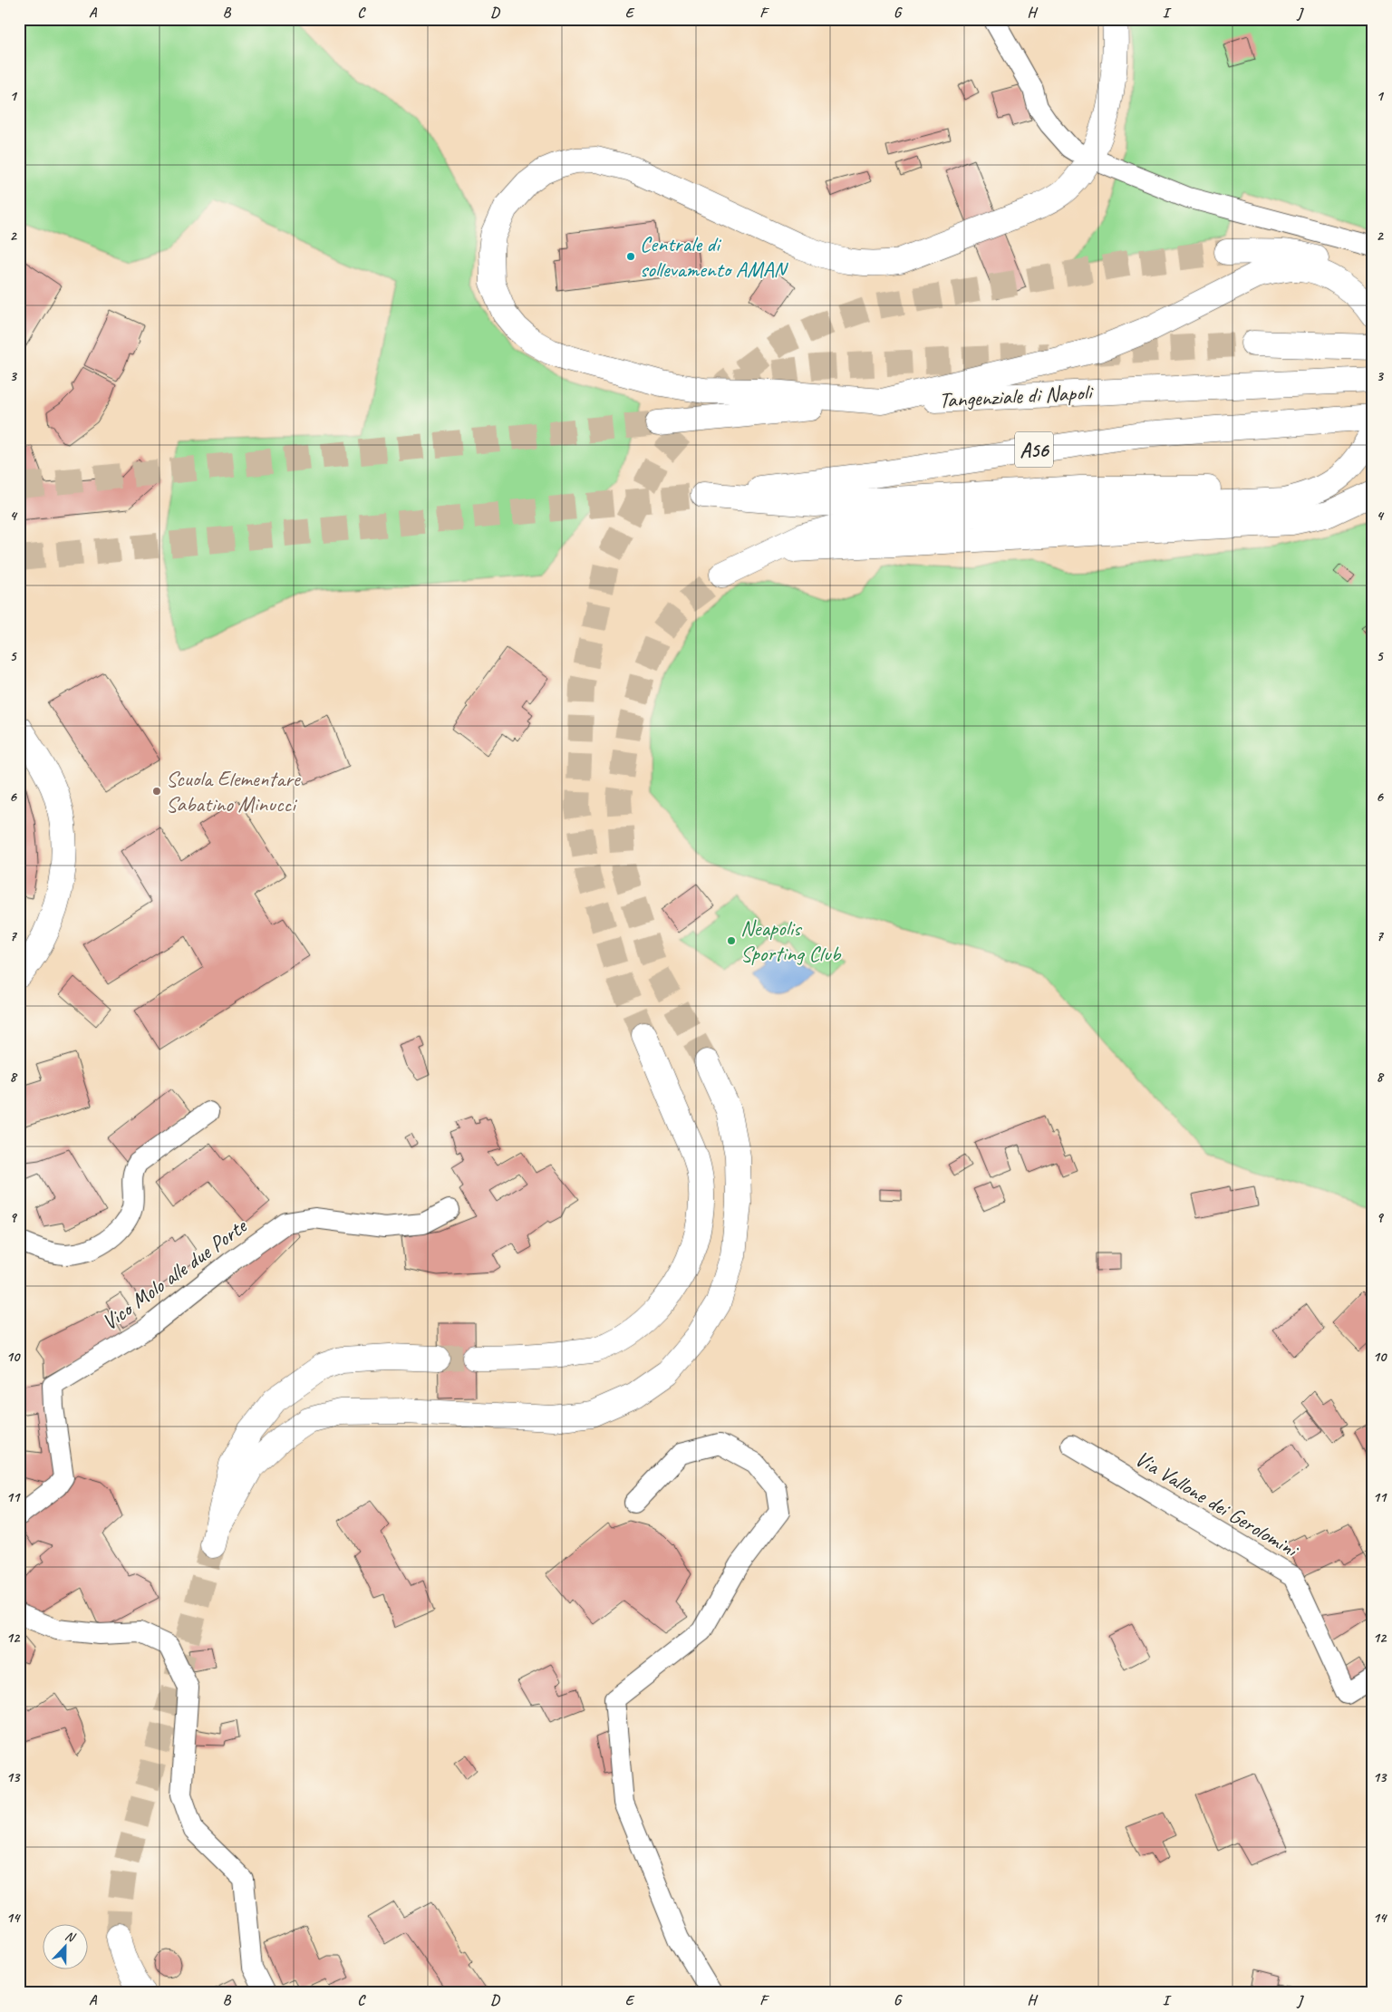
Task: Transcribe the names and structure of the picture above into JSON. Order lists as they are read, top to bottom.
{
  "streets": {
    "main road": ["Tangenziale di Napoli", "A56"],
    "street": ["Vico Molo alle due Porte", "Via Vallone dei Gerolomini"]
  },
  "places": ["Centrale di sollevamento AMAN", "Scuola Elementare Sabatino Minucci", "Neapolis Sporting Club"],
  "north": "top",
  "grid": {
    "columns": [
      "A",
      "B",
      "C",
      "D",
      "E",
      "F",
      "G",
      "H",
      "I",
      "J"
    ],
    "rows": [
      "1",
      "2",
      "3",
      "4",
      "5",
      "6",
      "7",
      "8",
      "9",
      "10",
      "11",
      "12",
      "13",
      "14"
    ]
  }
}
